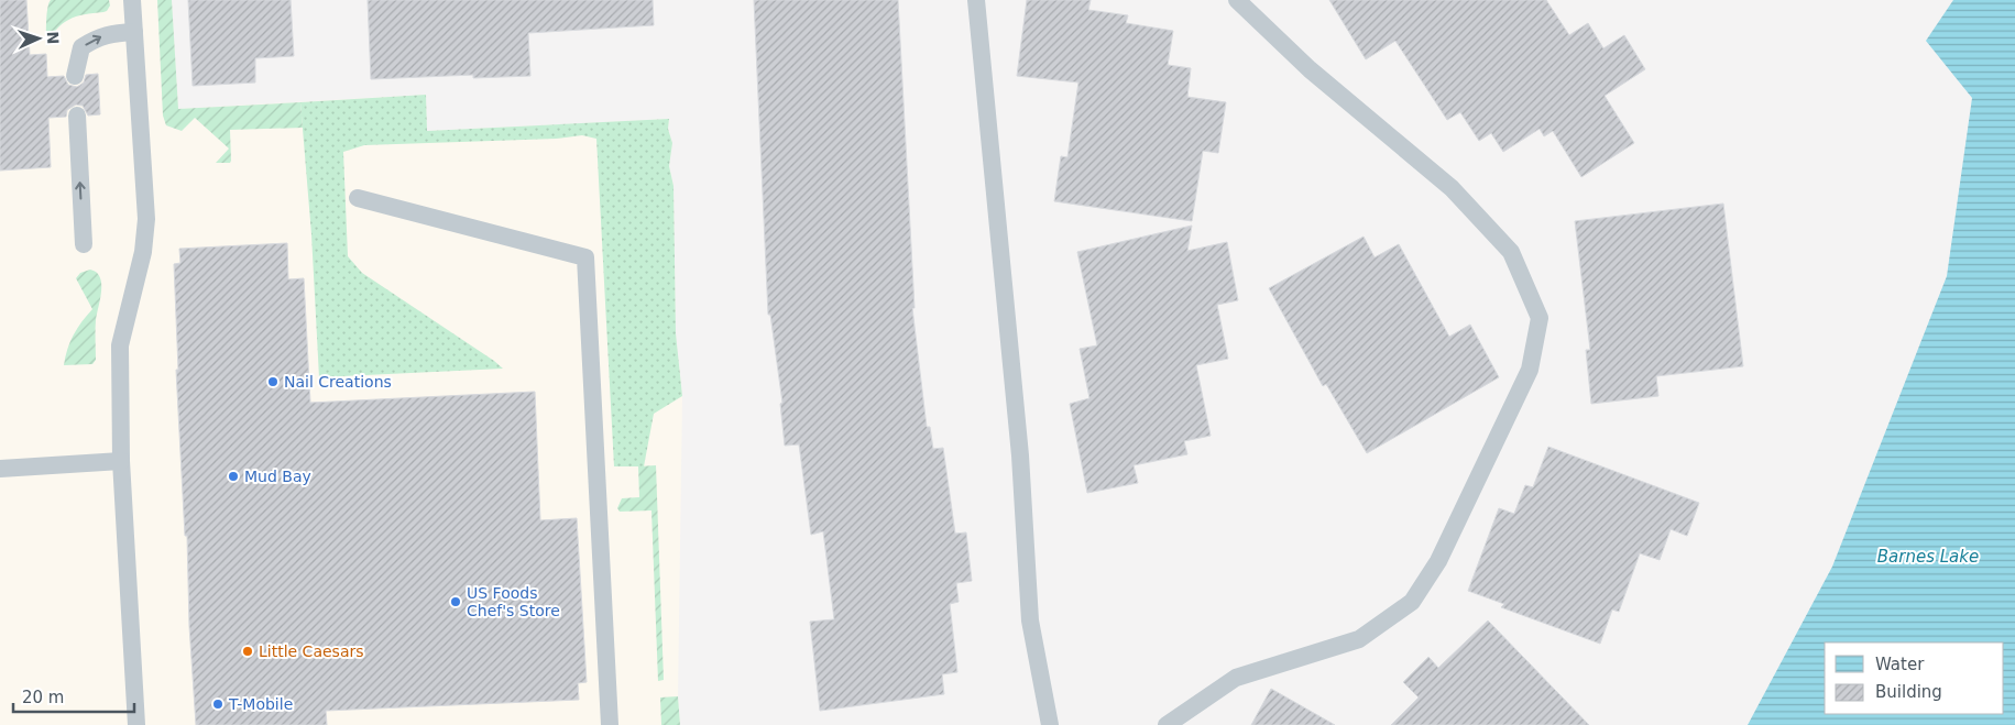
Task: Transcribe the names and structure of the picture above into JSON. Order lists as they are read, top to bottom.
{
  "water": ["Barnes Lake"],
  "places": [
    "Nail Creations",
    "Mud Bay",
    "US Foods Chef's Store",
    "Little Caesars",
    "T-Mobile"
  ],
  "legend": ["Water", "Building"],
  "scale_bar": "20 m",
  "north": "right"
}
